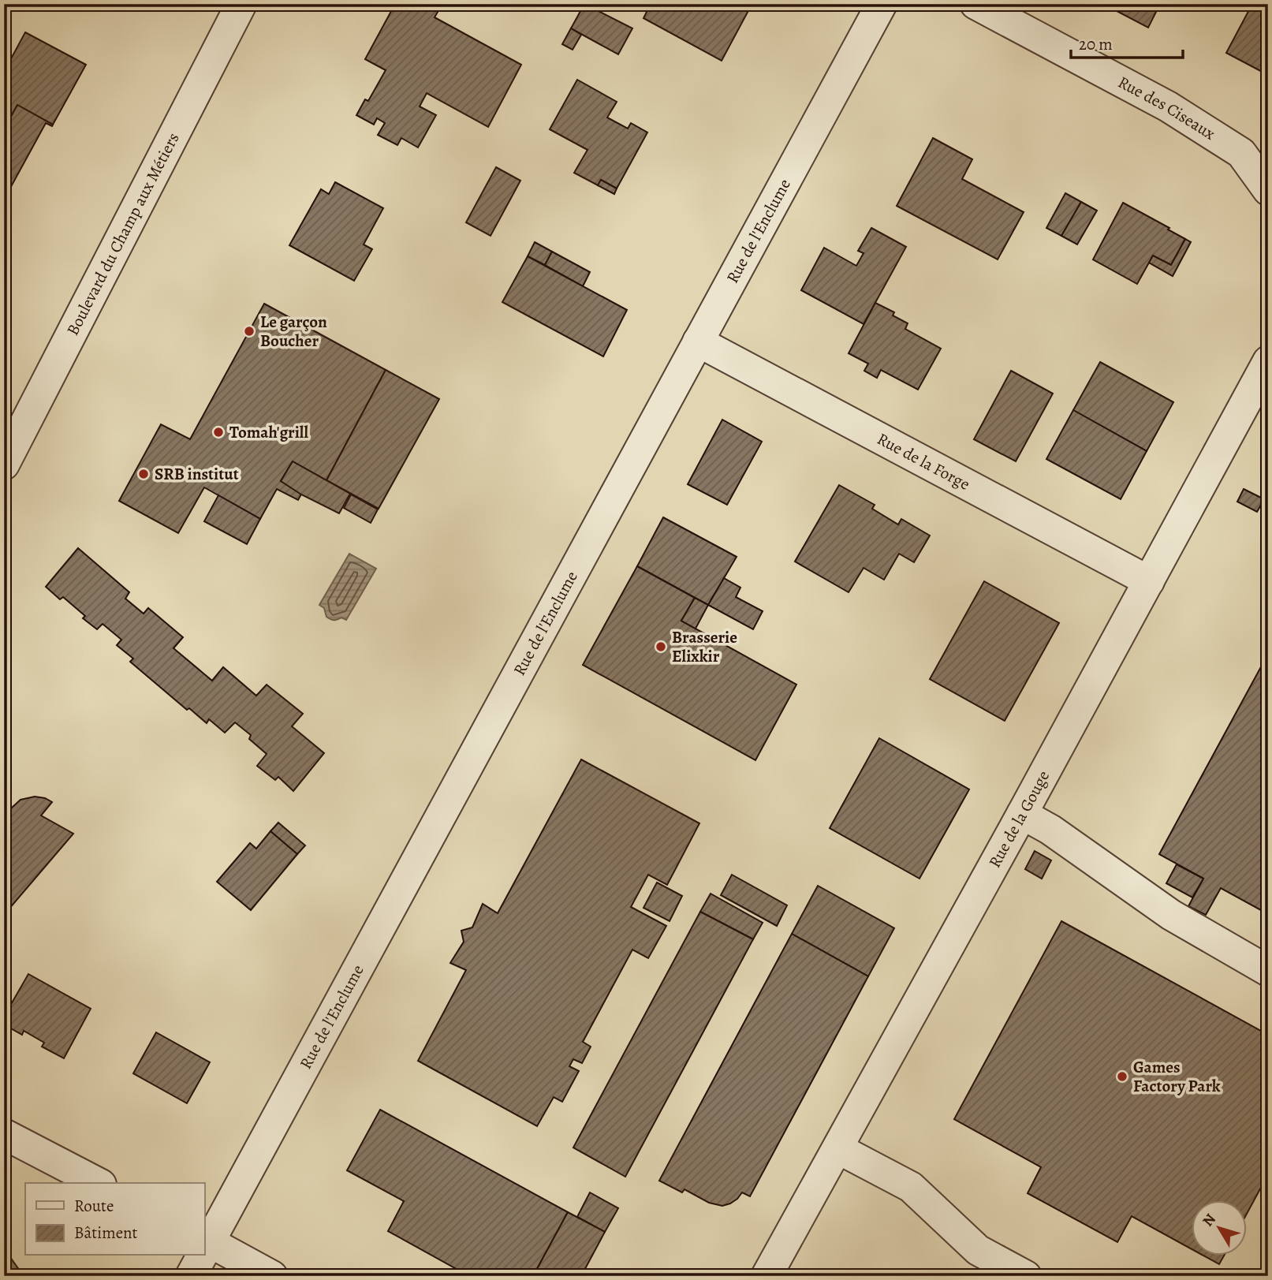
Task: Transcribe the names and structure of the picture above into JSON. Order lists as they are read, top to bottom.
{
  "streets": {
    "street": [
      "Rue des Ciseaux",
      "Rue de l'Enclume",
      "Boulevard du Champ aux Métiers",
      "Rue de la Forge",
      "Rue de la Gouge"
    ]
  },
  "crossings": [
    ["Rue de l'Enclume", "Rue de la Forge"],
    ["Rue de la Forge", "Rue de la Gouge"]
  ],
  "places": [
    "Le garçon Boucher",
    "Tomah'grill",
    "SRB institut",
    "Brasserie Elixkir",
    "Games Factory Park"
  ],
  "legend": ["Route", "Bâtiment"],
  "scale_bar": "20 m",
  "north": "top left"
}
